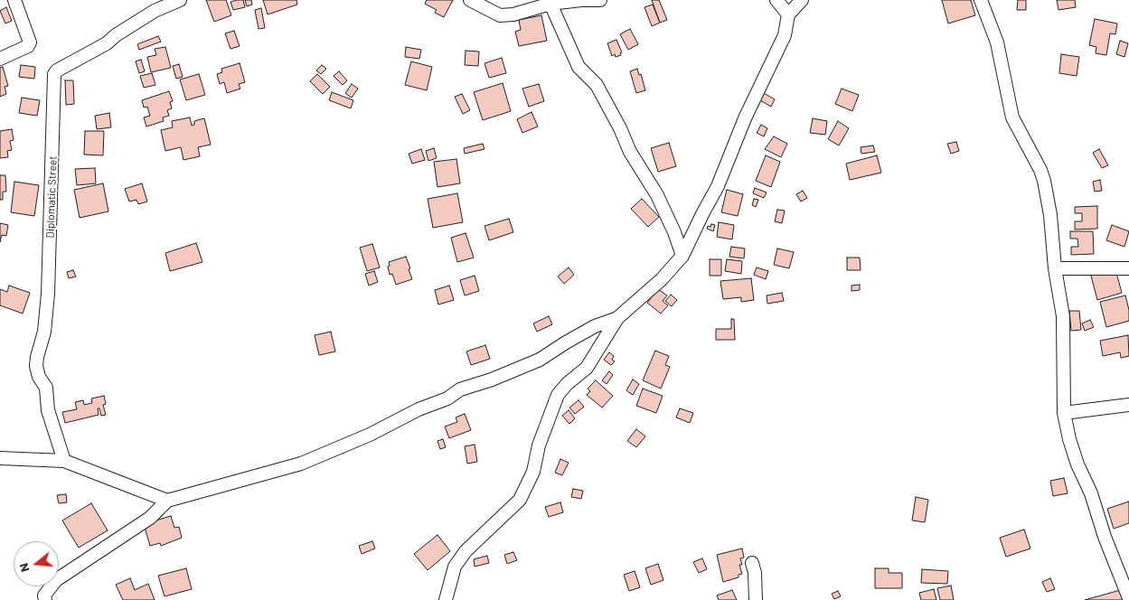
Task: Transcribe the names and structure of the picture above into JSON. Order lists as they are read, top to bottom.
{
  "streets": {
    "street": ["Diplomatic Street"]
  },
  "north": "left"
}
